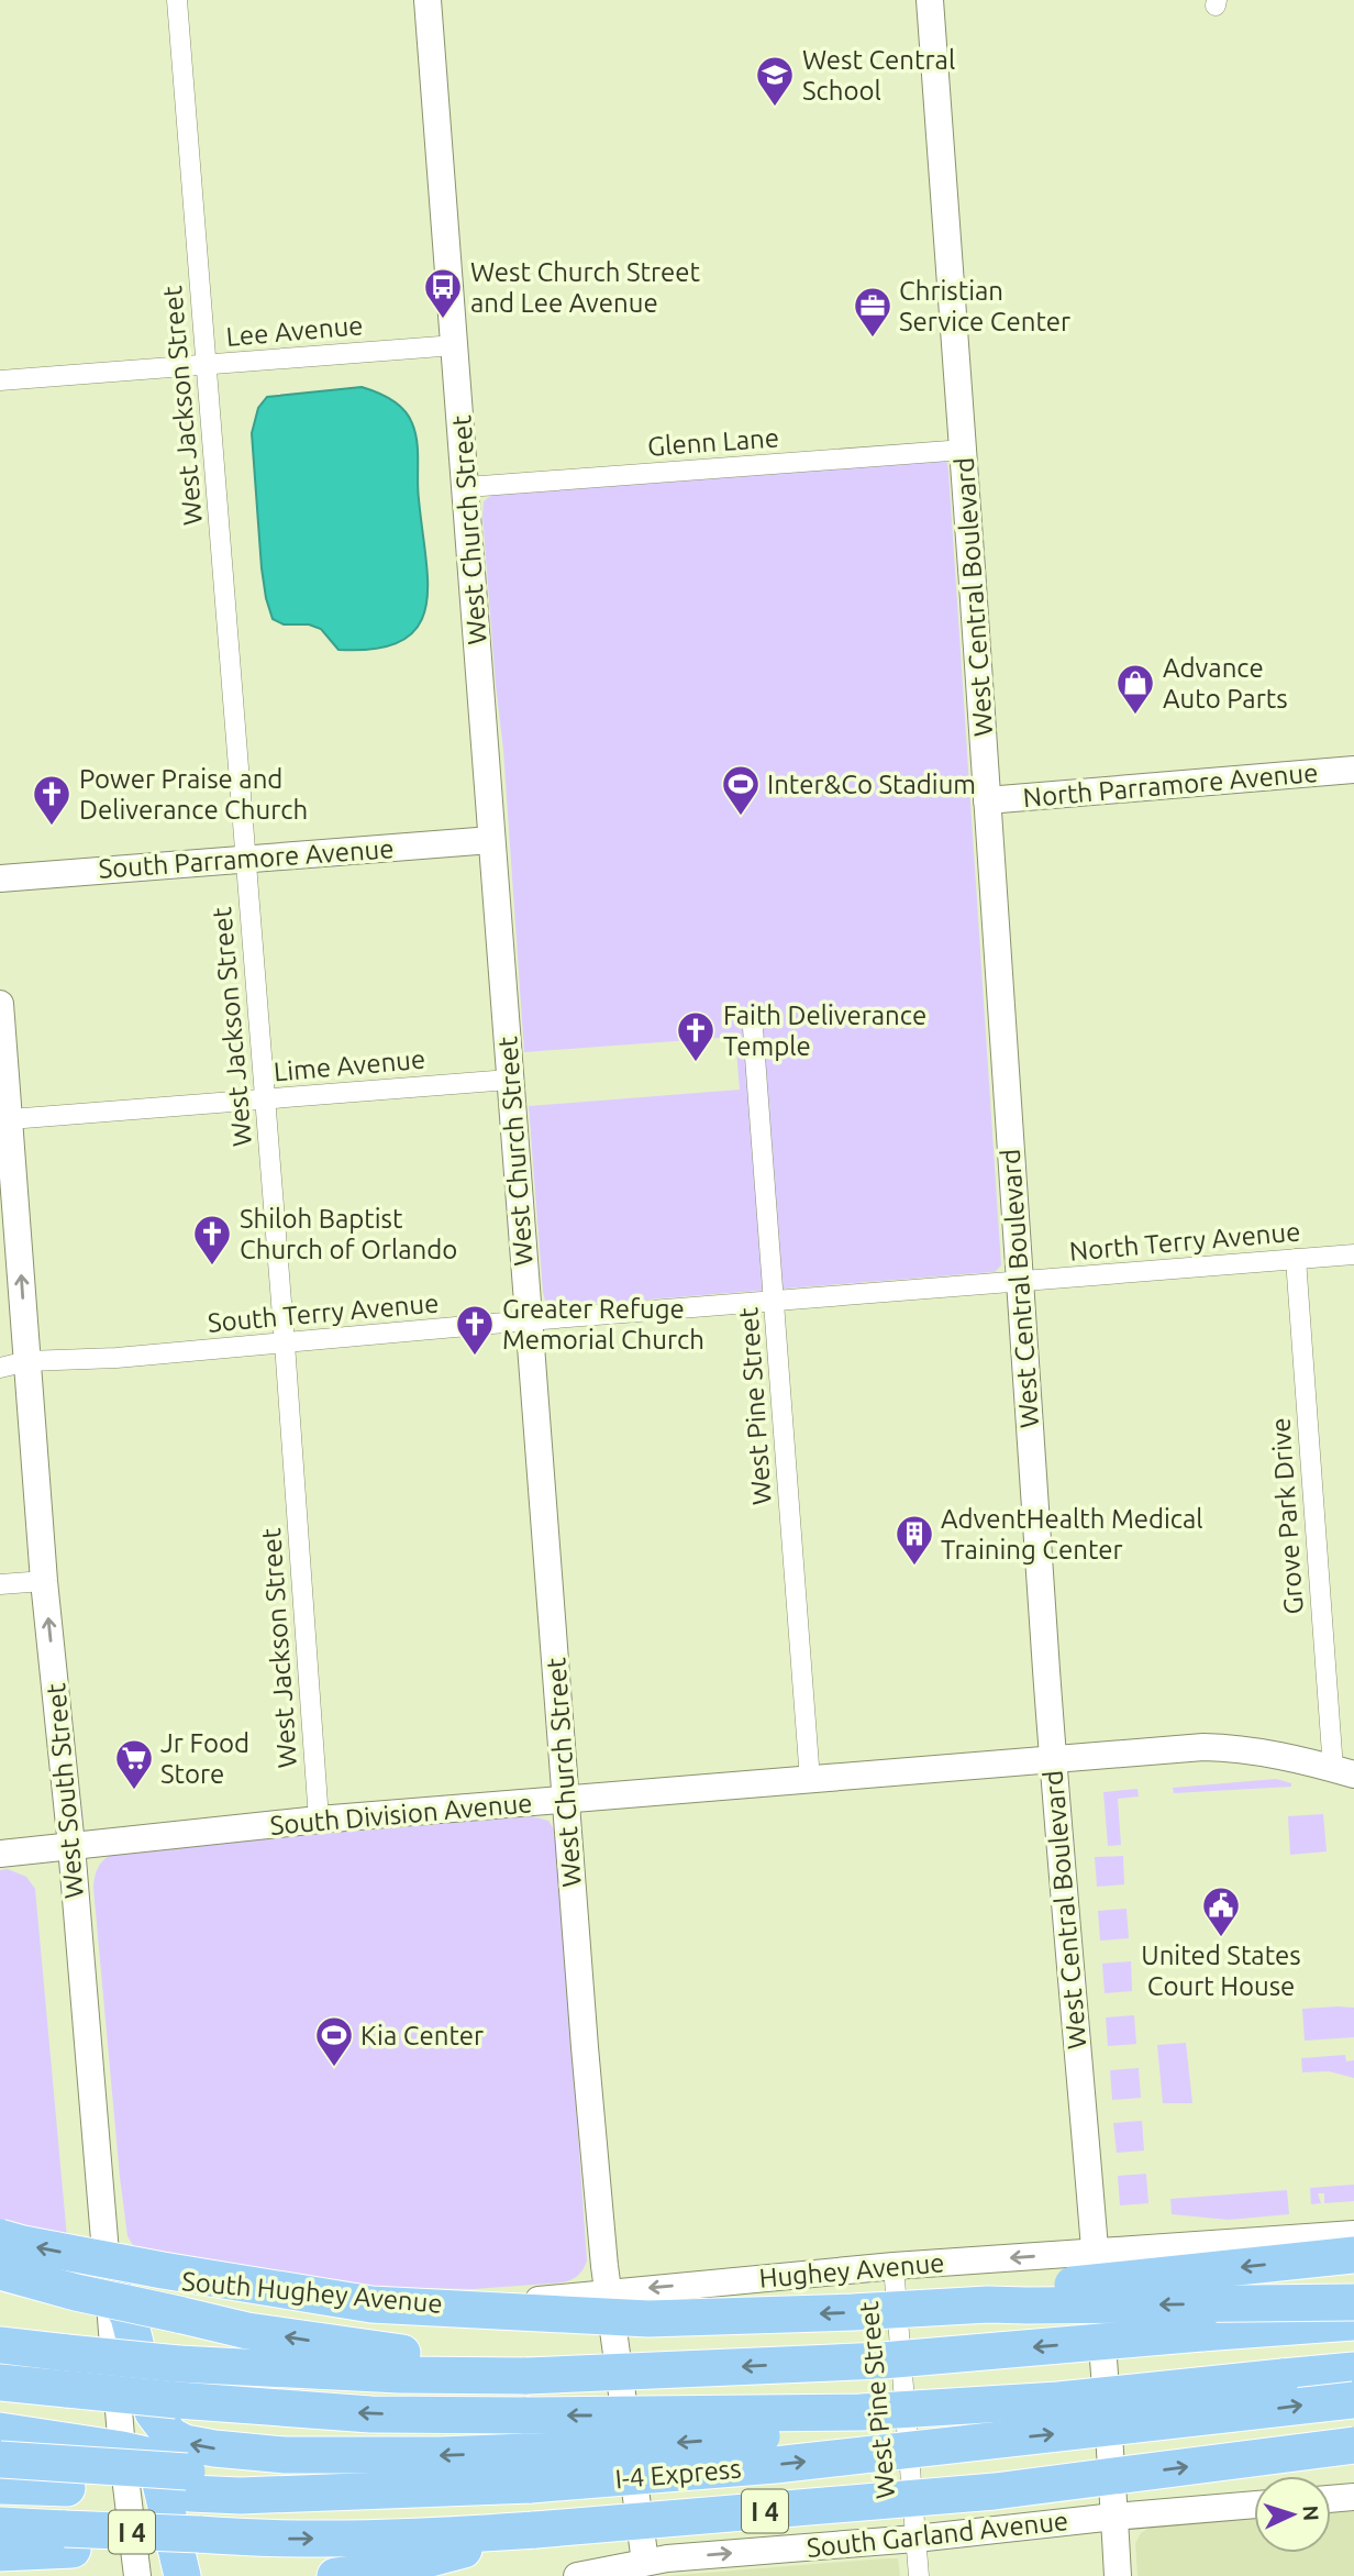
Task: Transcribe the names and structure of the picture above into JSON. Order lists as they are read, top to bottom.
{
  "streets": {
    "highway": ["I-4 Express", "I 4"],
    "street": [
      "Lee Avenue",
      "West Jackson Street",
      "Glenn Lane",
      "West Church Street",
      "West Central Boulevard",
      "North Parramore Avenue",
      "South Parramore Avenue",
      "Lime Avenue",
      "North Terry Avenue",
      "South Terry Avenue",
      "West Pine Street",
      "Grove Park Drive",
      "West South Street",
      "South Division Avenue",
      "Hughey Avenue",
      "South Hughey Avenue",
      "South Garland Avenue"
    ]
  },
  "crossings": [
    ["Lee Avenue", "West Jackson Street"],
    ["Lee Avenue", "West Church Street"],
    ["West Jackson Street", "South Parramore Avenue"],
    ["West Jackson Street", "Lime Avenue"],
    ["West Jackson Street", "South Terry Avenue"],
    ["West Jackson Street", "South Division Avenue"],
    ["Glenn Lane", "West Church Street"],
    ["Glenn Lane", "West Central Boulevard"],
    ["West Church Street", "South Parramore Avenue"],
    ["West Church Street", "Lime Avenue"],
    ["West Church Street", "South Terry Avenue"],
    ["West Church Street", "South Division Avenue"],
    ["West Church Street", "Hughey Avenue"],
    ["West Church Street", "South Hughey Avenue"],
    ["West Church Street", "South Garland Avenue"],
    ["West Central Boulevard", "North Parramore Avenue"],
    ["West Central Boulevard", "North Terry Avenue"],
    ["West Central Boulevard", "South Terry Avenue"],
    ["West Central Boulevard", "South Division Avenue"],
    ["West Central Boulevard", "Hughey Avenue"],
    ["West Central Boulevard", "South Garland Avenue"],
    ["Lime Avenue", "West South Street"],
    ["North Terry Avenue", "South Terry Avenue"],
    ["North Terry Avenue", "Grove Park Drive"],
    ["South Terry Avenue", "West Pine Street"],
    ["South Terry Avenue", "West South Street"],
    ["West Pine Street", "South Division Avenue"],
    ["West Pine Street", "Hughey Avenue"],
    ["West Pine Street", "South Garland Avenue"],
    ["Grove Park Drive", "South Division Avenue"],
    ["West South Street", "South Division Avenue"],
    ["West South Street", "South Hughey Avenue"],
    ["Hughey Avenue", "South Hughey Avenue"]
  ],
  "one_way": ["Hughey Avenue", "South Garland Avenue"],
  "places": {
    "school or university": ["West Central School"],
    "bus stop": ["West Church Street and Lee Avenue"],
    "office": ["Christian Service Center"],
    "shop": ["Advance Auto Parts"],
    "sports": ["Inter&Co Stadium", "Kia Center"],
    "church": [
      "Power Praise and Deliverance Church",
      "Faith Deliverance Temple",
      "Shiloh Baptist Church of Orlando",
      "Greater Refuge Memorial Church"
    ],
    "building": ["AdventHealth Medical Training Center"],
    "supermarket": ["Jr Food Store"],
    "public building": ["United States Court House"]
  },
  "north": "right"
}
